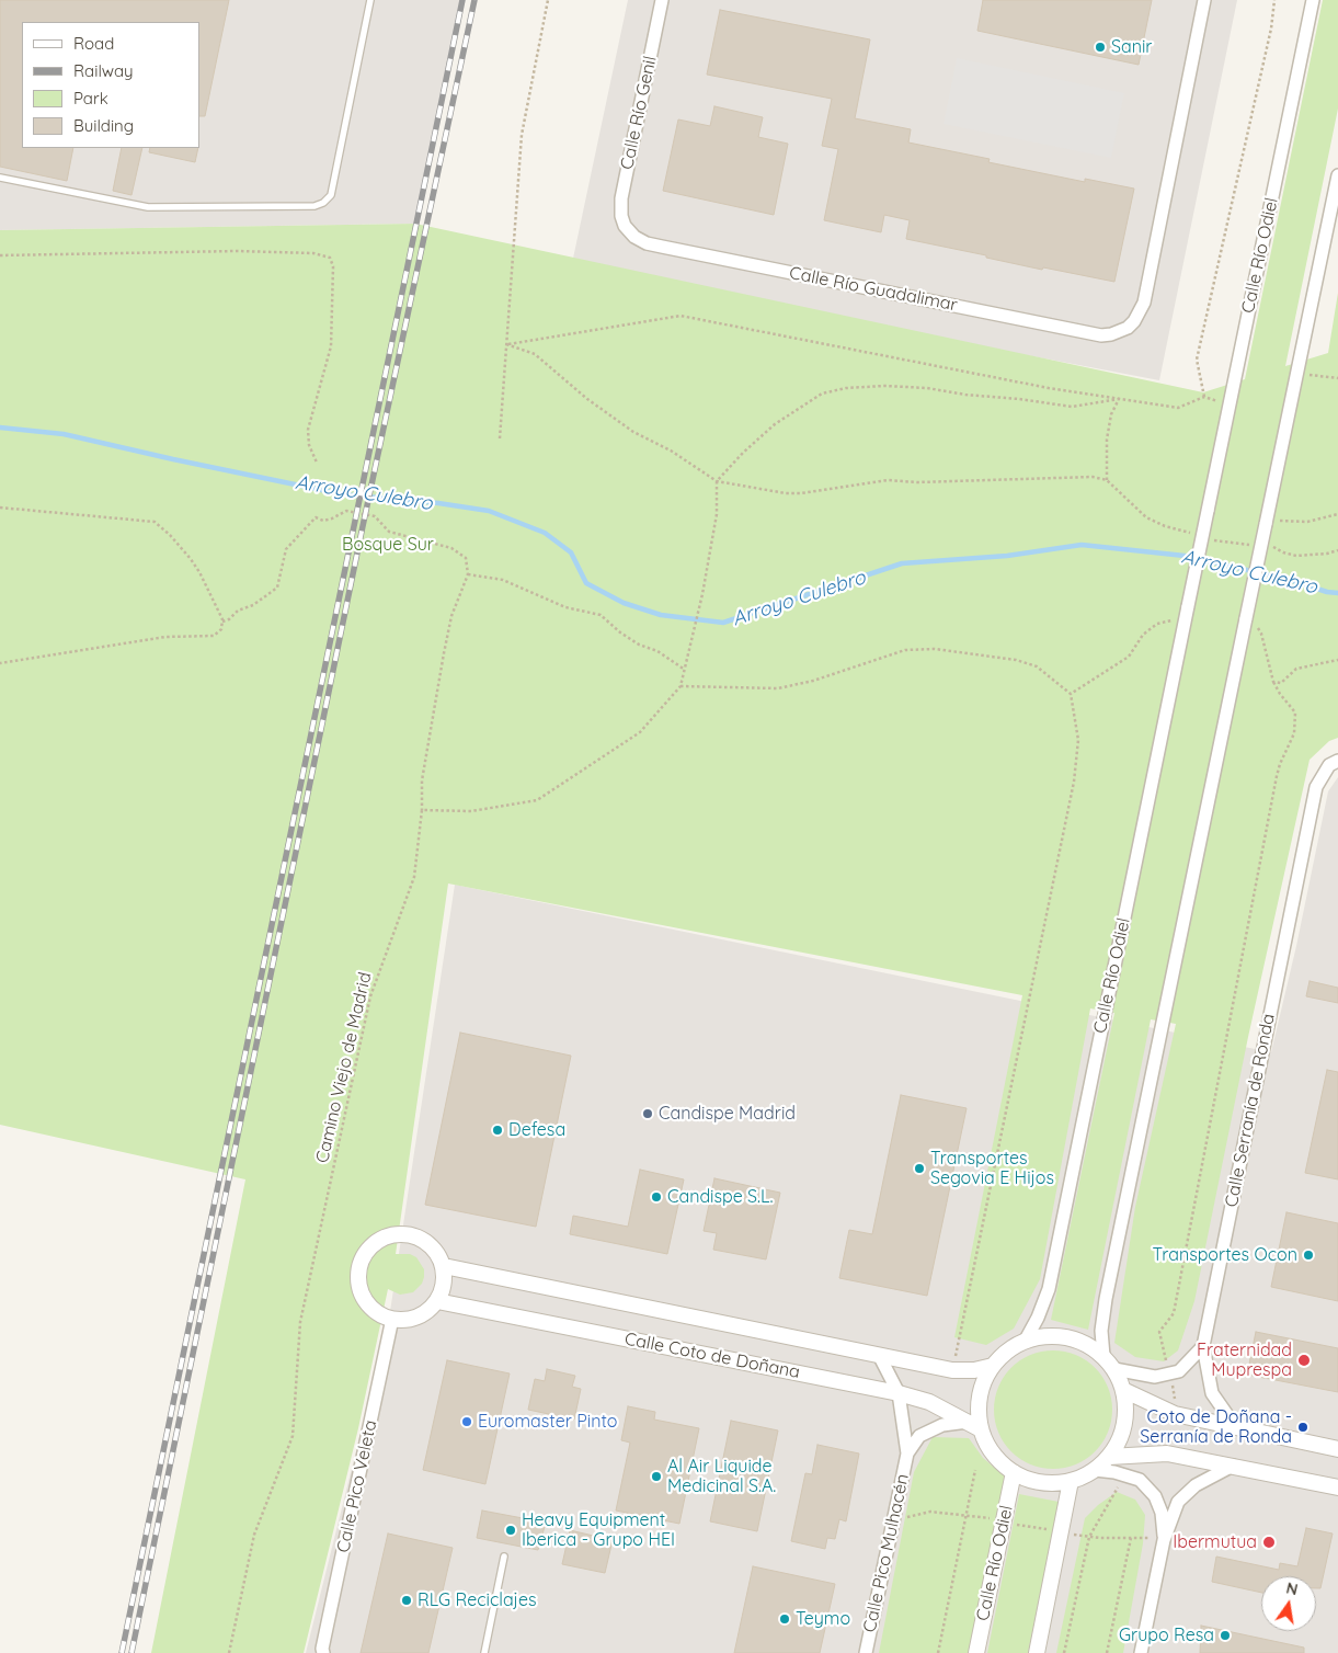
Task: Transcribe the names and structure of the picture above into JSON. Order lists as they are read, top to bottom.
{
  "streets": {
    "street": [
      "Calle Río Genil",
      "Calle Río Odiel",
      "Calle Río Guadalimar",
      "Calle Serranía de Ronda",
      "Calle Coto de Doñana",
      "Calle Pico Veleta",
      "Calle Pico Mulhacén"
    ],
    "path": ["Camino Viejo de Madrid"]
  },
  "crossings": [
    ["Calle Río Genil", "Calle Río Guadalimar"],
    ["Calle Río Odiel", "Calle Coto de Doñana"],
    ["Calle Coto de Doñana", "Calle Pico Veleta"],
    ["Calle Coto de Doñana", "Calle Pico Mulhacén"]
  ],
  "water": ["Arroyo Culebro"],
  "parks": ["Bosque Sur"],
  "places": [
    "Sanir",
    "Candispe Madrid",
    "Defesa",
    "Transportes Segovia E Hijos",
    "Candispe S.L.",
    "Transportes Ocon",
    "Fraternidad Muprespa",
    "Euromaster Pinto",
    "Coto de Doñana - Serranía de Ronda",
    "Al Air Liquide Medicinal S.A.",
    "Heavy Equipment Iberica - Grupo HEI",
    "Ibermutua",
    "RLG Reciclajes",
    "Teymo",
    "Grupo Resa"
  ],
  "legend": [
    "Road",
    "Railway",
    "Park",
    "Building"
  ],
  "north": "top"
}
